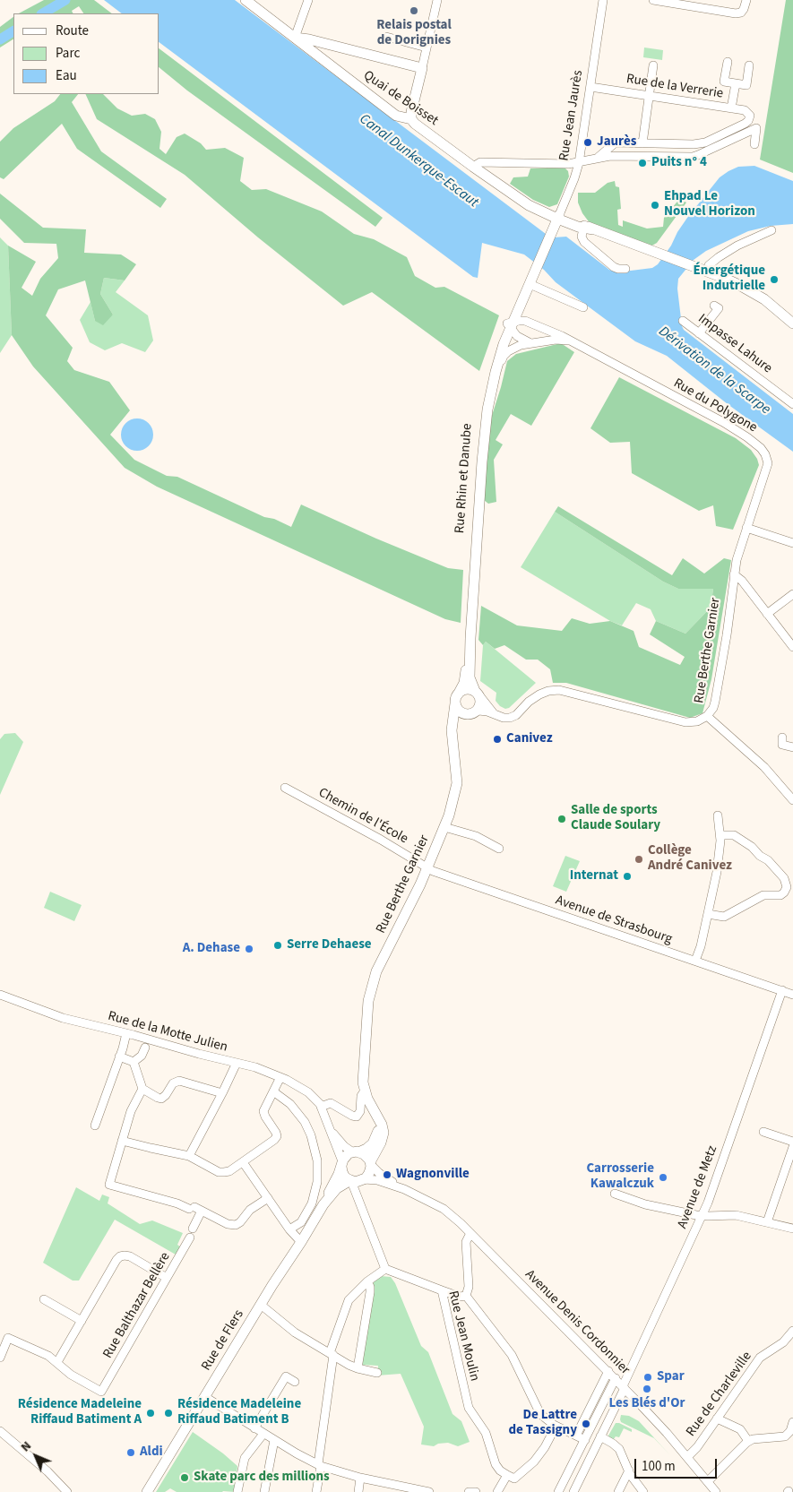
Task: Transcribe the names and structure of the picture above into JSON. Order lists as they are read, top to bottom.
{
  "streets": {
    "main road": [
      "Quai de Boisset",
      "Rue Jean Jaurès",
      "Rue Rhin et Danube",
      "Rue Berthe Garnier",
      "Rue de Flers"
    ],
    "street": [
      "Rue de la Verrerie",
      "Impasse Lahure",
      "Rue du Polygone",
      "Chemin de l'École",
      "Avenue de Strasbourg",
      "Rue de la Motte Julien",
      "Avenue de Metz",
      "Rue Balthazar Bellère",
      "Avenue Denis Cordonnier",
      "Rue Jean Moulin",
      "Rue de Charleville"
    ]
  },
  "crossings": [
    ["Rue de la Verrerie", "Rue Jean Jaurès"],
    ["Quai de Boisset", "Rue Jean Jaurès"],
    ["Rue Jean Jaurès", "Rue Rhin et Danube"],
    ["Rue du Polygone", "Rue Rhin et Danube"],
    ["Rue du Polygone", "Rue Berthe Garnier"],
    ["Rue Rhin et Danube", "Rue Berthe Garnier"],
    ["Rue Berthe Garnier", "Chemin de l'École"],
    ["Rue Berthe Garnier", "Avenue de Strasbourg"],
    ["Rue Berthe Garnier", "Rue de la Motte Julien"],
    ["Rue Berthe Garnier", "Avenue Denis Cordonnier"],
    ["Rue Berthe Garnier", "Rue de Flers"],
    ["Chemin de l'École", "Avenue de Strasbourg"],
    ["Avenue de Strasbourg", "Avenue de Metz"],
    ["Rue de la Motte Julien", "Avenue Denis Cordonnier"],
    ["Rue de la Motte Julien", "Rue de Flers"],
    ["Avenue de Metz", "Avenue Denis Cordonnier"],
    ["Avenue Denis Cordonnier", "Rue de Flers"],
    ["Avenue Denis Cordonnier", "Rue de Charleville"]
  ],
  "water": ["Canal Dunkerque-Escaut", "Dérivation de la Scarpe"],
  "places": [
    "Relais postal de Dorignies",
    "Jaurès",
    "Puits n° 4",
    "Ehpad Le Nouvel Horizon",
    "Énergétique Indutrielle",
    "Canivez",
    "Salle de sports Claude Soulary",
    "Collège André Canivez",
    "Internat",
    "Serre Dehaese",
    "A. Dehase",
    "Wagnonville",
    "Carrosserie Kawalczuk",
    "Spar",
    "Les Blés d'Or",
    "Résidence Madeleine Riffaud Batiment A",
    "Résidence Madeleine Riffaud Batiment B",
    "De Lattre de Tassigny",
    "Aldi",
    "Skate parc des millions"
  ],
  "legend": ["Route", "Parc", "Eau"],
  "scale_bar": "100 m",
  "north": "top left"
}
